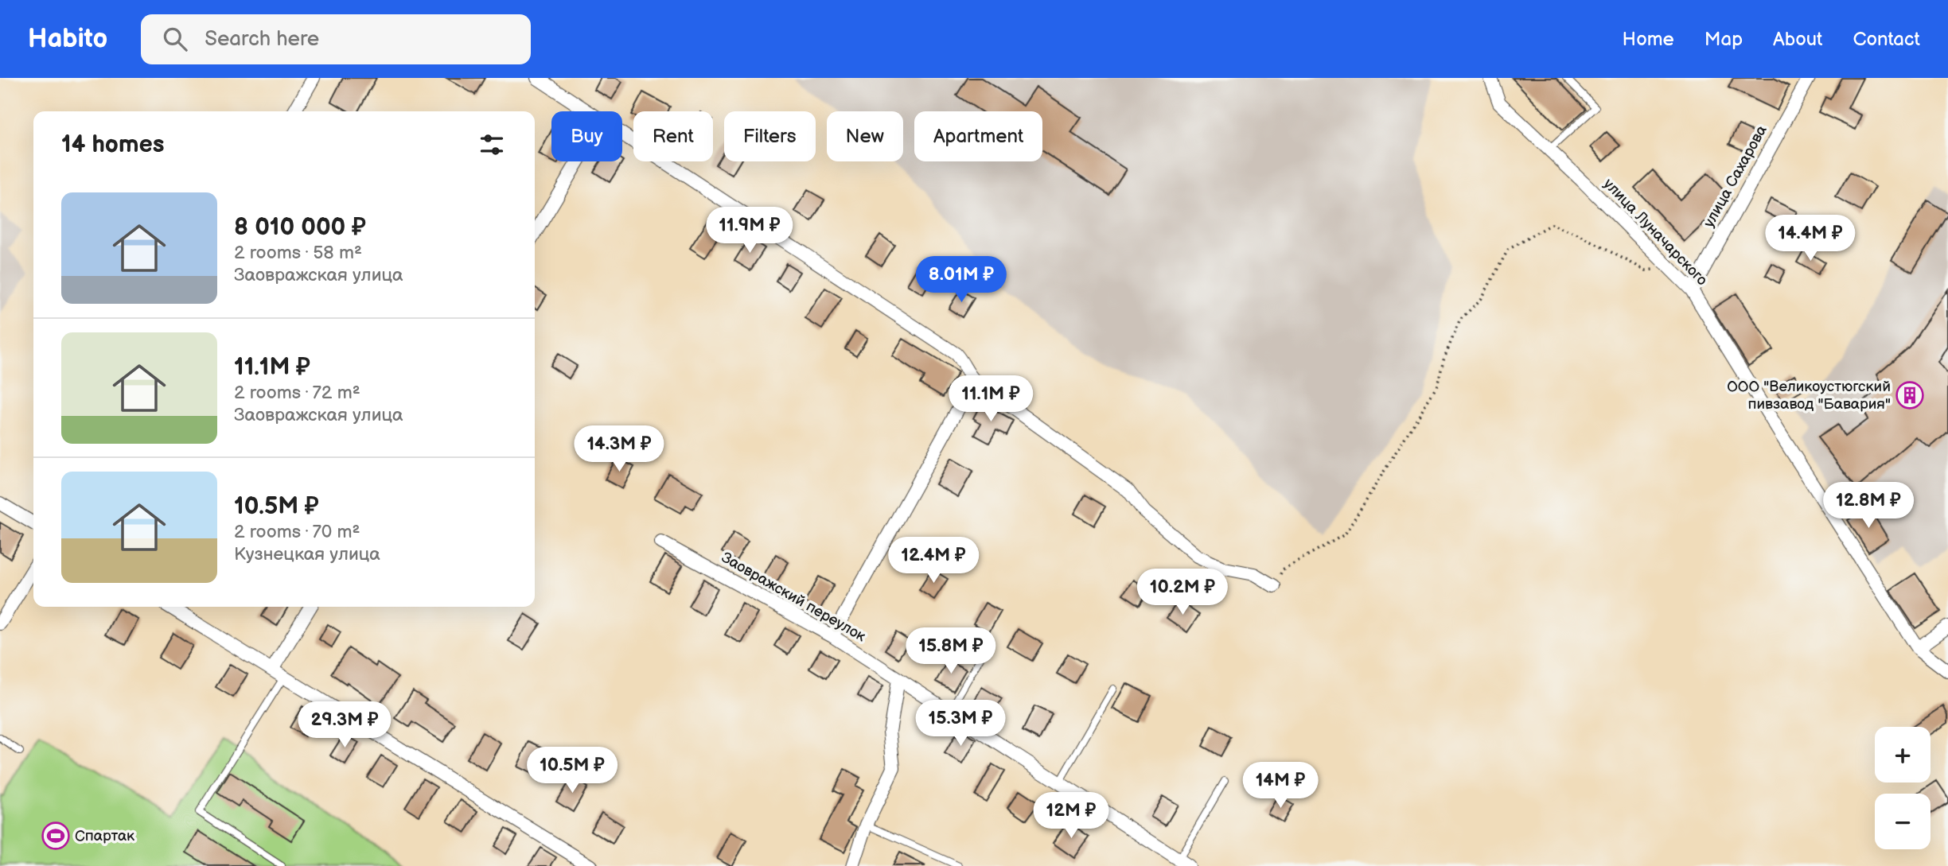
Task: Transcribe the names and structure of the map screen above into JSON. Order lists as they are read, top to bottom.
{
  "streets": {
    "street": ["улица Сахарова", "улица Луначарского", "Заовражский переулок"]
  },
  "crossings": [
    ["улица Сахарова", "улица Луначарского"]
  ],
  "places": {
    "building": ["ООО \"Великоустюгский пивзавод \"Бавария\""],
    "sports": ["Спартак"]
  },
  "page": {
    "header": "Habito",
    "search": "Search here",
    "nav": [
      "Home",
      "Map",
      "About",
      "Contact"
    ],
    "chip": [
      "Buy",
      "Rent",
      "Filters",
      "New",
      "Apartment"
    ],
    "heading": "14 homes",
    "list": [
      {
        "name": "8 010 000 ₽",
        "note": "2 rooms · 58 m² · Заовражская улица"
      },
      {
        "name": "11.1M ₽",
        "note": "2 rooms · 72 m² · Заовражская улица"
      },
      {
        "name": "10.5M ₽",
        "note": "2 rooms · 70 m² · Кузнецкая улица"
      }
    ],
    "price": [
      "11.9M ₽",
      "14.4M ₽",
      "8.01M ₽",
      "11.1M ₽",
      "14.3M ₽",
      "12.8M ₽",
      "12.4M ₽",
      "10.2M ₽",
      "15.8M ₽",
      "15.3M ₽",
      "29.3M ₽",
      "10.5M ₽",
      "14M ₽",
      "12M ₽"
    ],
    "map_buttons": ["+", "−"]
  }
}
